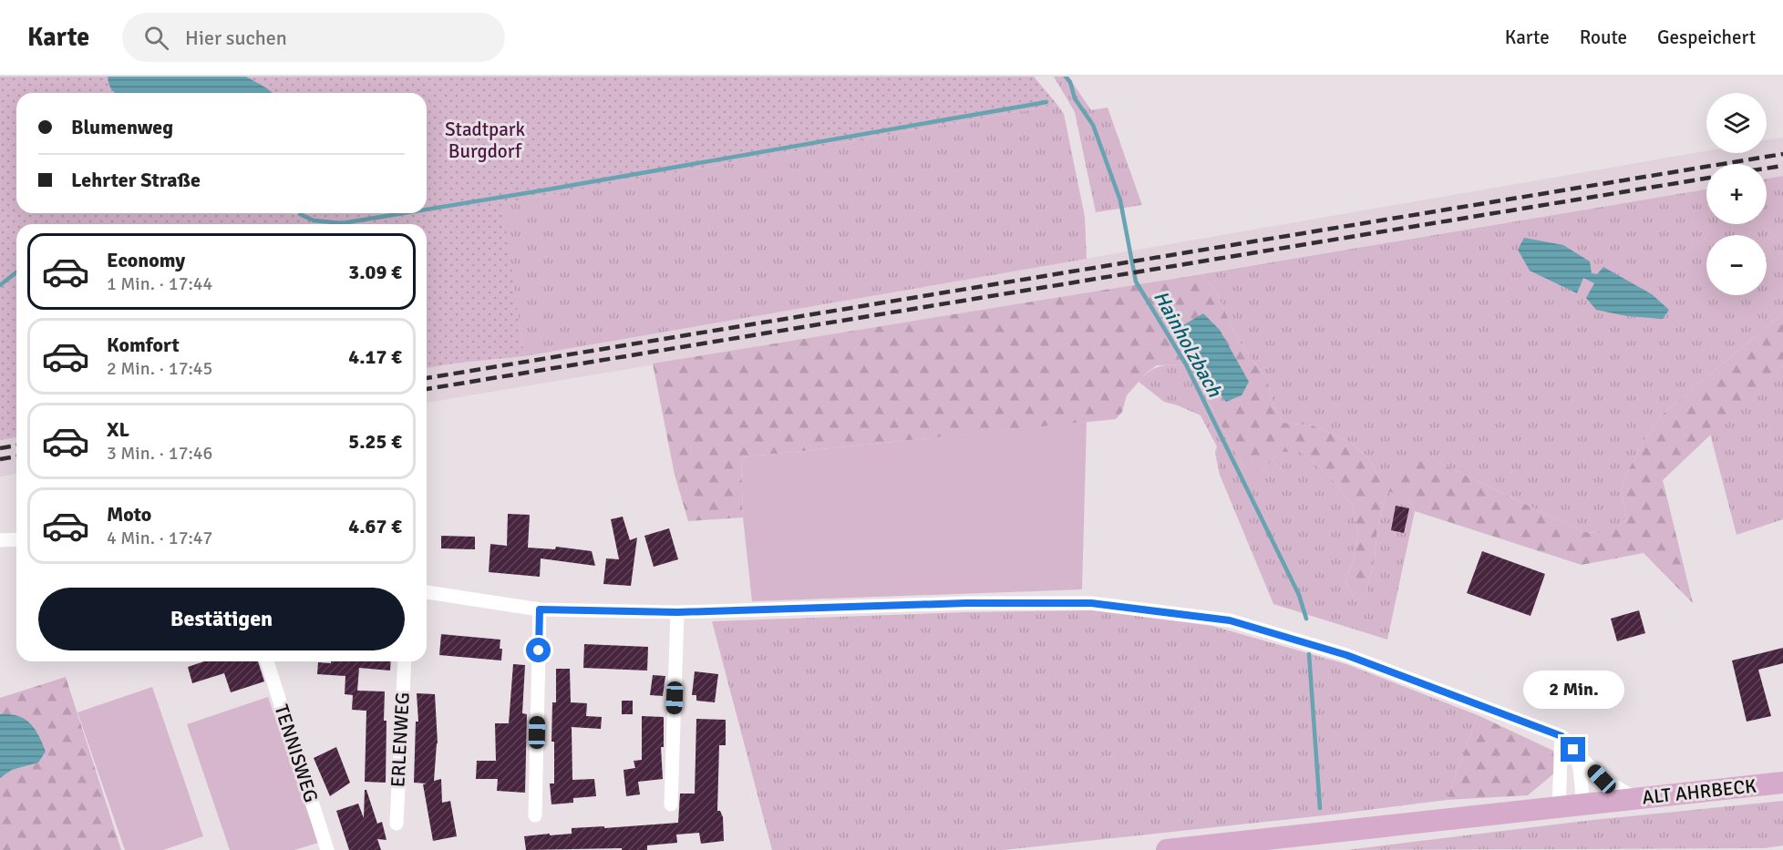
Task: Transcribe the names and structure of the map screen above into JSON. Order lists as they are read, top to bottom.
{
  "streets": {
    "main road": ["ALT AHRBECK"],
    "street": ["ERLENWEG", "TENNISWEG"]
  },
  "water": ["Hainholzbach"],
  "parks": ["Stadtpark Burgdorf"],
  "page": {
    "header": "Karte",
    "search": "Hier suchen",
    "nav": ["Karte", "Route", "Gespeichert"],
    "map_buttons": ["+", "−"],
    "banner": ["Blumenweg", "Lehrter Straße"],
    "list": [
      {
        "name": "Economy",
        "note": "1 Min. · 17:44",
        "value": "3.09 €"
      },
      {
        "name": "Komfort",
        "note": "2 Min. · 17:45",
        "value": "4.17 €"
      },
      {
        "name": "XL",
        "note": "3 Min. · 17:46",
        "value": "5.25 €"
      },
      {
        "name": "Moto",
        "note": "4 Min. · 17:47",
        "value": "4.67 €"
      }
    ],
    "buttons": "Bestätigen",
    "bubble": "2 Min."
  }
}
